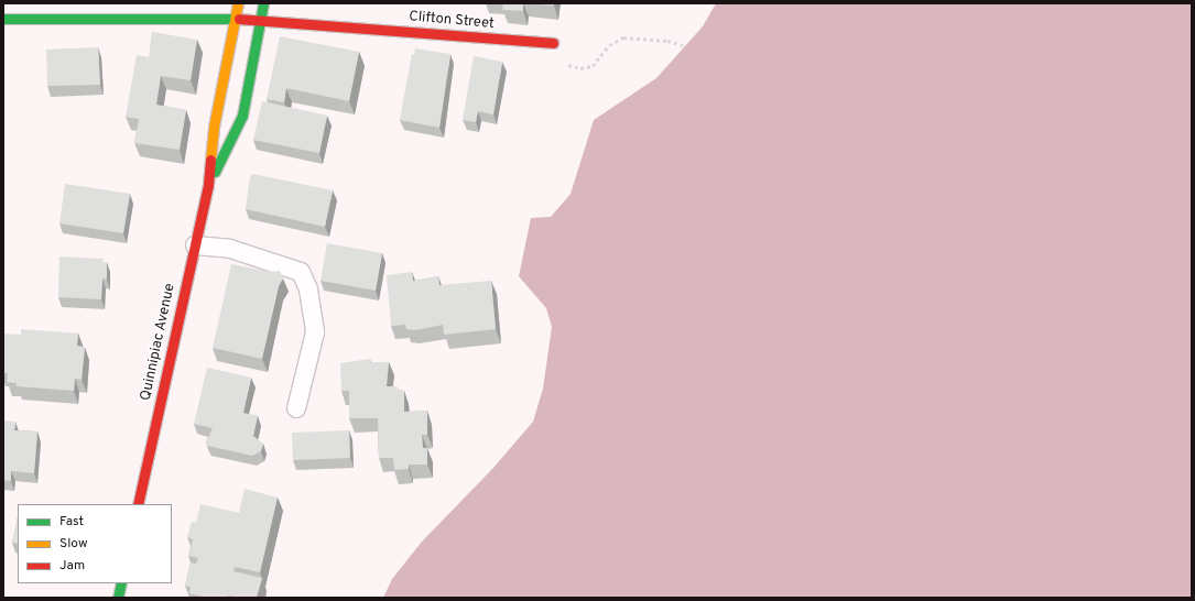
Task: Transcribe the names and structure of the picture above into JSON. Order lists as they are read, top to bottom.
{
  "streets": {
    "main road": ["Clifton Street", "Quinnipiac Avenue"]
  },
  "crossings": [
    ["Clifton Street", "Quinnipiac Avenue"]
  ],
  "legend": ["Fast", "Slow", "Jam"]
}
